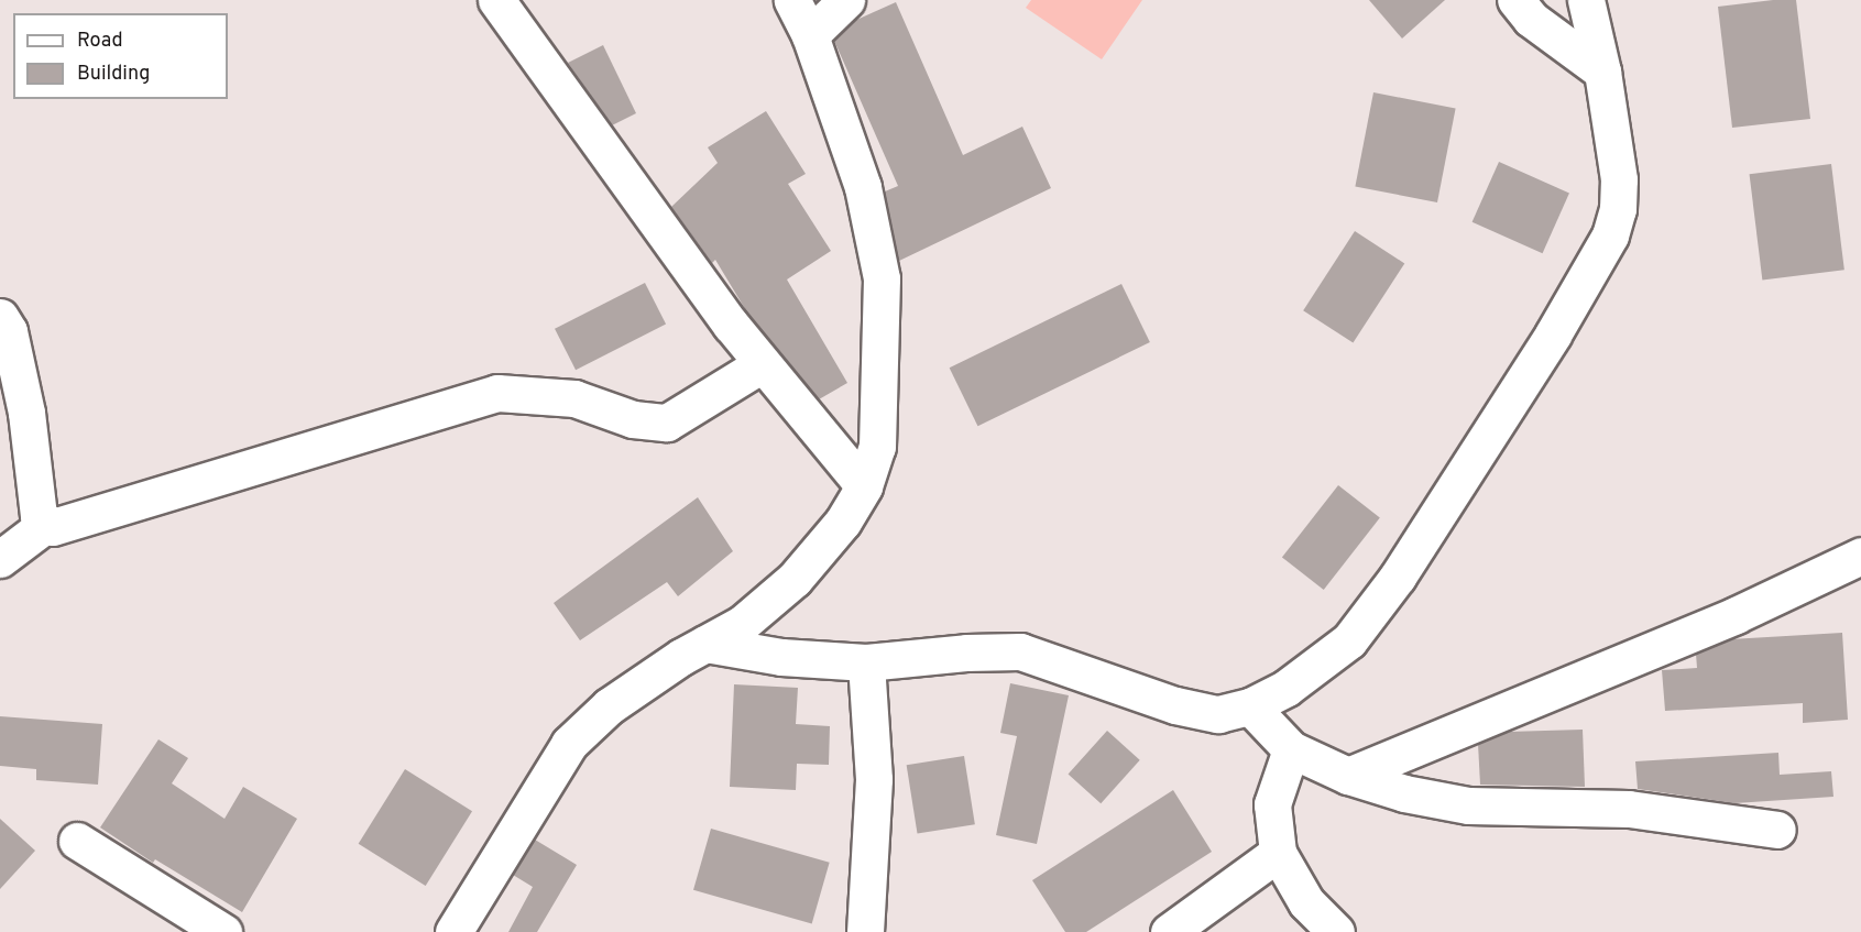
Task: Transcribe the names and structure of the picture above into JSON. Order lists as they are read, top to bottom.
{
  "legend": ["Road", "Building"]
}
